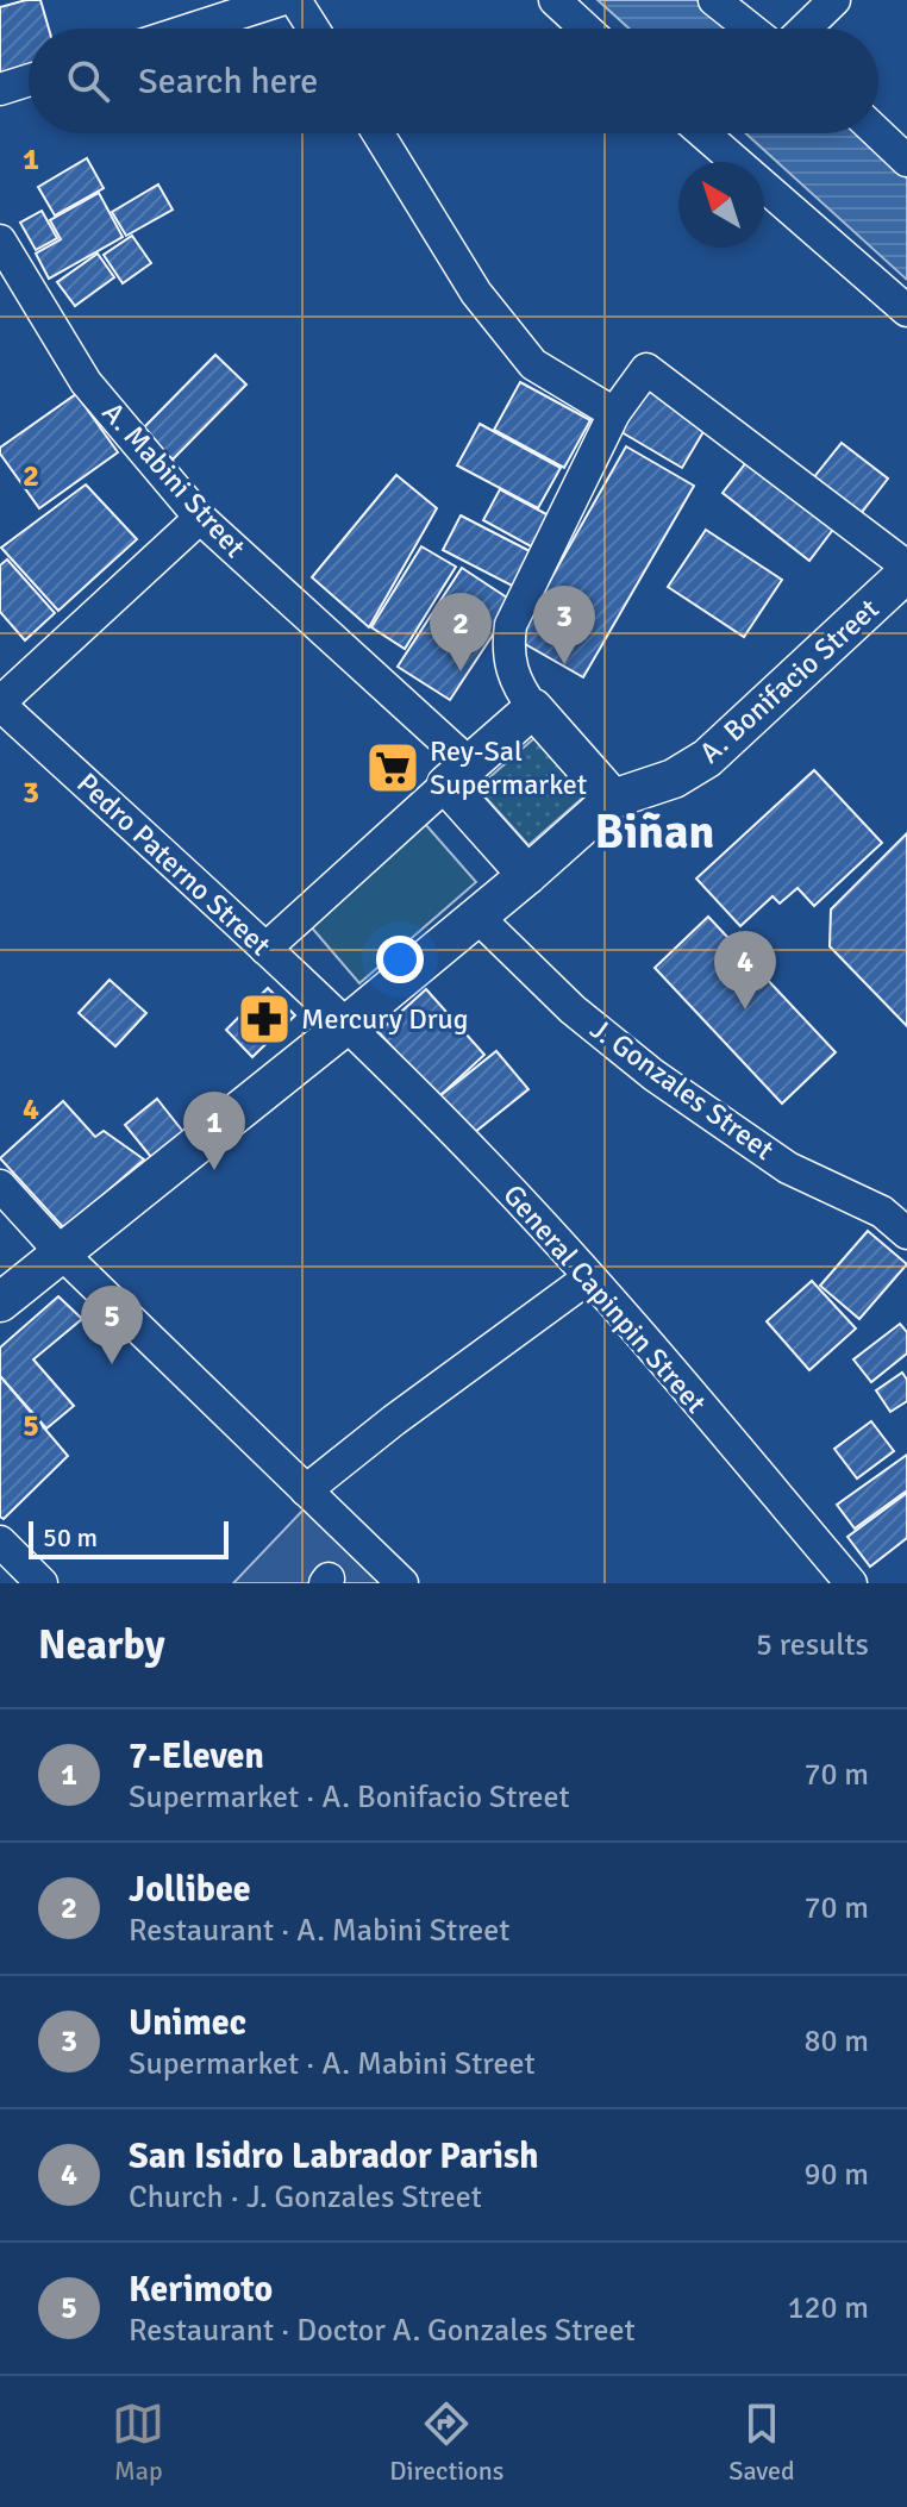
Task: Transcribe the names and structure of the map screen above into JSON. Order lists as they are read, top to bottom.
{
  "streets": {
    "main road": ["A. Bonifacio Street"],
    "street": [
      "A. Mabini Street",
      "Pedro Paterno Street",
      "J. Gonzales Street",
      "General Capinpin Street"
    ]
  },
  "crossings": [
    ["Pedro Paterno Street", "General Capinpin Street"]
  ],
  "districts": ["Biñan"],
  "places": {
    "supermarket": ["Rey-Sal Supermarket"],
    "pharmacy": ["Mercury Drug"]
  },
  "scale_bar": "50 m",
  "north": "top left",
  "page": {
    "search": "Search here",
    "pins": [
      "3",
      "2",
      "4",
      "1",
      "5"
    ],
    "scale": "50 m",
    "heading": ["Nearby", "5 results"],
    "list": [
      {
        "mark": "1",
        "name": "7-Eleven",
        "note": "Supermarket · A. Bonifacio Street",
        "value": "70 m"
      },
      {
        "mark": "2",
        "name": "Jollibee",
        "note": "Restaurant · A. Mabini Street",
        "value": "70 m"
      },
      {
        "mark": "3",
        "name": "Unimec",
        "note": "Supermarket · A. Mabini Street",
        "value": "80 m"
      },
      {
        "mark": "4",
        "name": "San Isidro Labrador Parish",
        "note": "Church · J. Gonzales Street",
        "value": "90 m"
      },
      {
        "mark": "5",
        "name": "Kerimoto",
        "note": "Restaurant · Doctor A. Gonzales Street",
        "value": "120 m"
      }
    ],
    "nav": ["Map", "Directions", "Saved"]
  },
  "grid": {
    "rows": [
      "1",
      "2",
      "3",
      "4",
      "5"
    ]
  }
}
